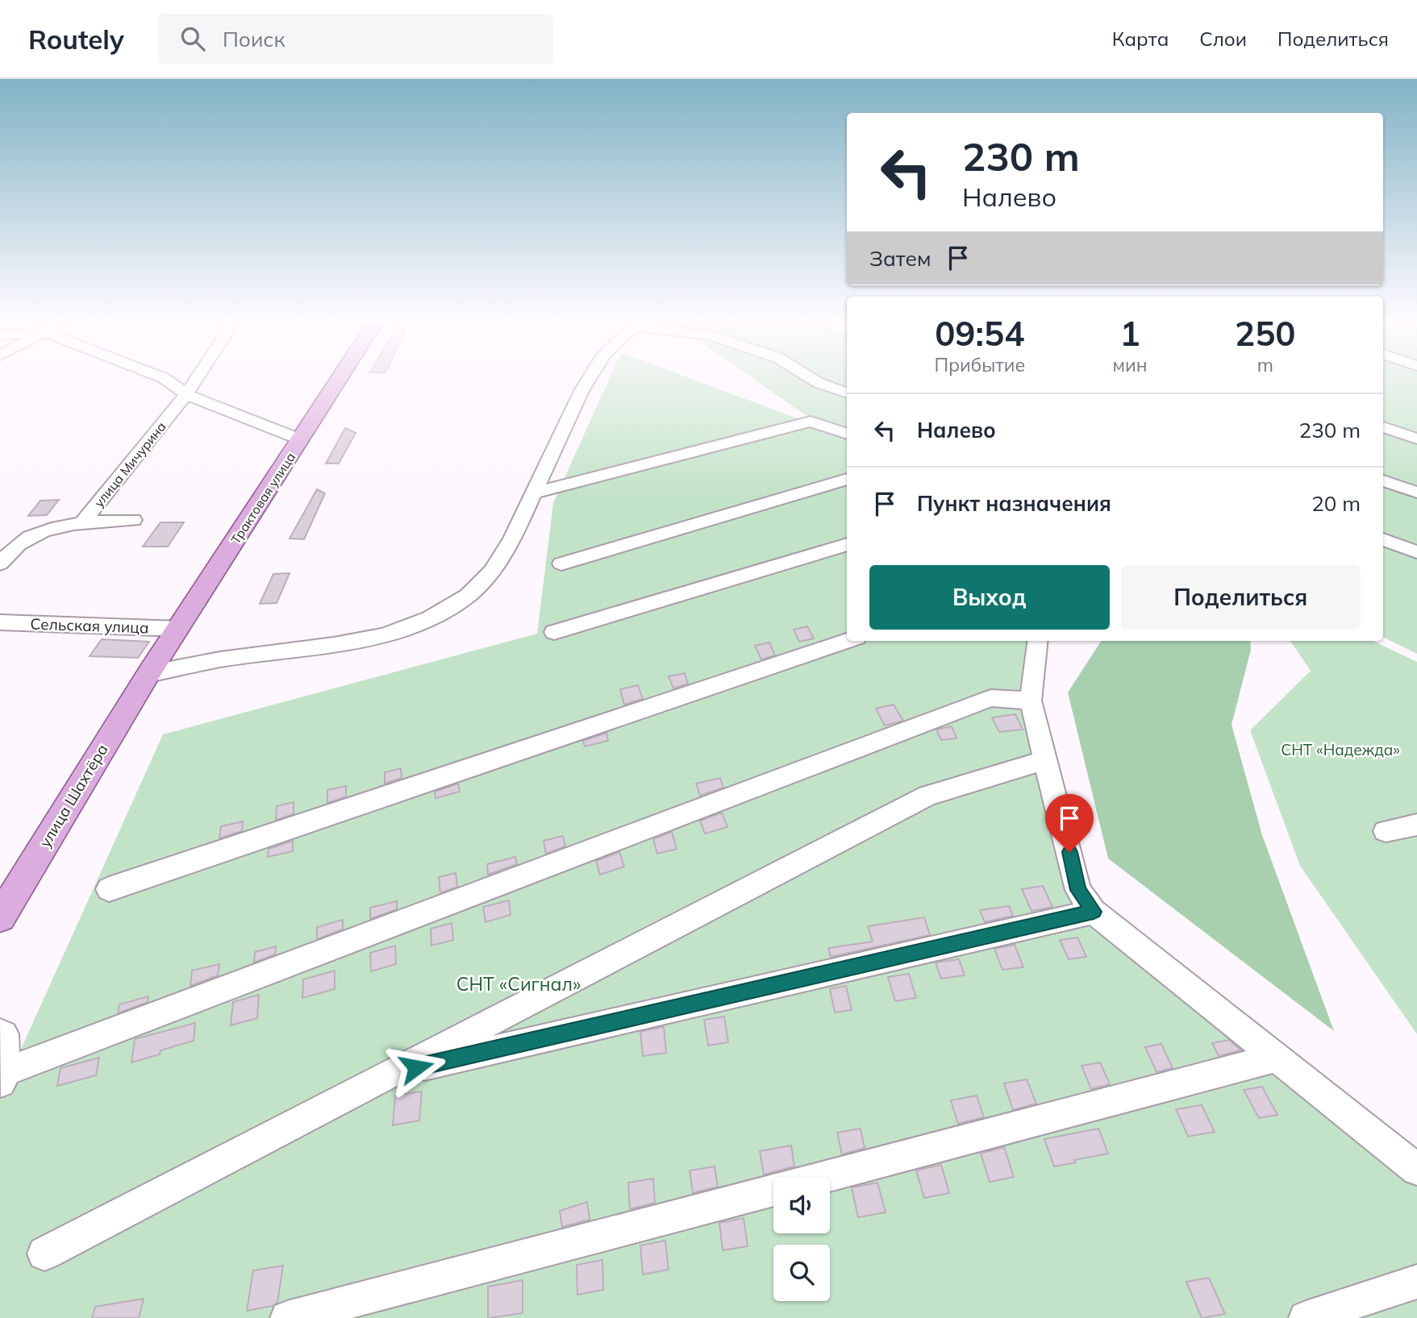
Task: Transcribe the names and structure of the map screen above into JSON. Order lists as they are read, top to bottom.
{
  "streets": {
    "main road": ["Трактовая улица", "улица Шахтёра"],
    "street": ["улица Мичурина", "Сельская улица"]
  },
  "crossings": [
    ["Трактовая улица", "Сельская улица"],
    ["Трактовая улица", "улица Шахтёра"]
  ],
  "parks": ["СНТ «Надежда»", "СНТ «Сигнал»"],
  "page": {
    "header": "Routely",
    "search": "Поиск",
    "nav": ["Карта", "Слои", "Поделиться"],
    "turn": ["230 m", "Налево"],
    "then": "Затем",
    "eta": [
      "09:54",
      "Прибытие",
      "1",
      "мин",
      "250",
      "m"
    ],
    "list": [
      {
        "name": "Налево",
        "value": "230 m"
      },
      {
        "name": "Пункт назначения",
        "value": "20 m"
      }
    ],
    "buttons": ["Выход", "Поделиться"]
  }
}
